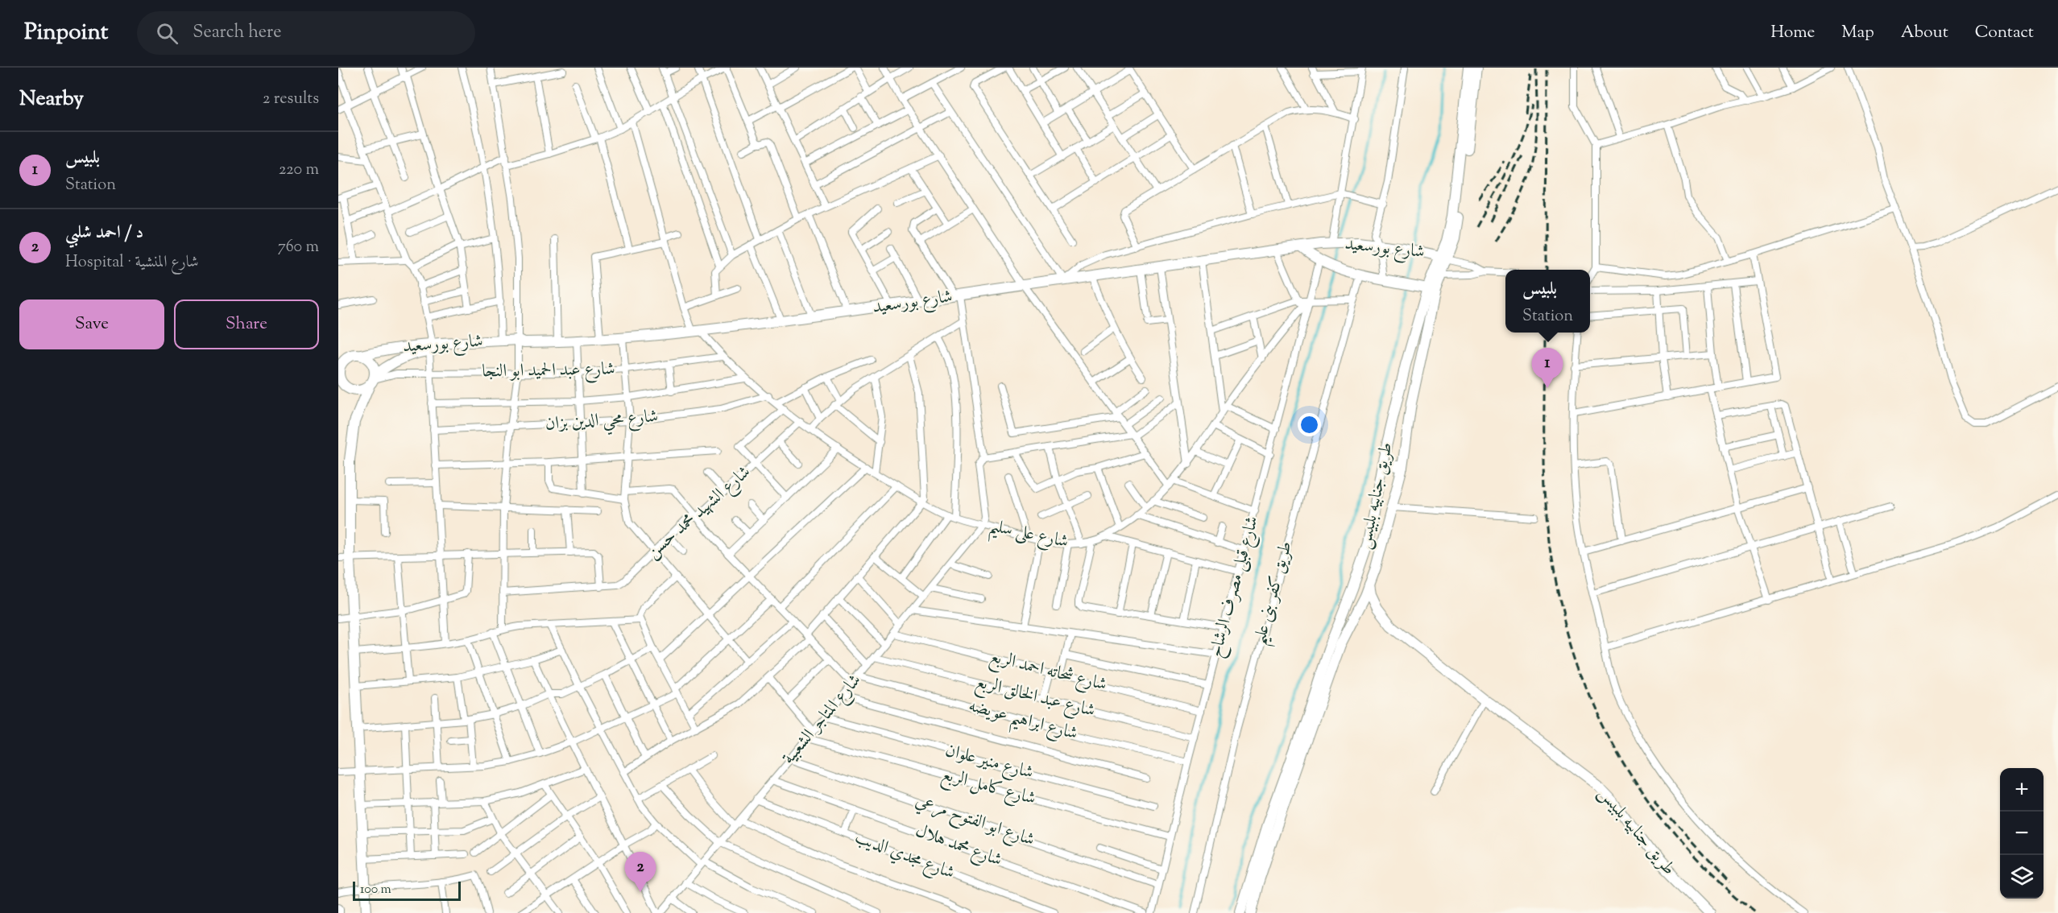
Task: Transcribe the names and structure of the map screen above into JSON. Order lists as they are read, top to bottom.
{
  "streets": {
    "main road": ["شارع بورسعيد", "طريق جنابيه بلبيس"],
    "street": [
      "شارع عبد الحميد ابو النجا",
      "شارع محي الدين بزان",
      "شارع الشهيد محمد حسن",
      "شارع على سليم",
      "شارع قبلى مصرف الرشاح",
      "طريق كفر بنى عليم",
      "شارع شحاته احمد الربع",
      "شارع عبد الخالق الربع",
      "شارع المتاجر الشعبية",
      "شارع ابراهيم عويضه",
      "شارع منير علوان",
      "شارع كامل الربع",
      "شارع ابو الفتوح مرعي",
      "شارع محمد هلال",
      "شارع مجدي الديب"
    ]
  },
  "crossings": [
    ["شارع بورسعيد", "شارع عبد الحميد ابو النجا"],
    ["شارع بورسعيد", "طريق جنابيه بلبيس"],
    ["شارع بورسعيد", "شارع على سليم"],
    ["شارع بورسعيد", "شارع قبلى مصرف الرشاح"],
    ["شارع بورسعيد", "طريق كفر بنى عليم"],
    ["شارع عبد الحميد ابو النجا", "شارع على سليم"],
    ["شارع محي الدين بزان", "شارع على سليم"],
    ["شارع الشهيد محمد حسن", "شارع على سليم"],
    ["شارع على سليم", "شارع قبلى مصرف الرشاح"],
    ["شارع على سليم", "شارع المتاجر الشعبية"],
    ["شارع قبلى مصرف الرشاح", "شارع شحاته احمد الربع"],
    ["شارع قبلى مصرف الرشاح", "شارع عبد الخالق الربع"],
    ["شارع قبلى مصرف الرشاح", "شارع ابراهيم عويضه"],
    ["شارع قبلى مصرف الرشاح", "شارع كامل الربع"],
    ["شارع قبلى مصرف الرشاح", "شارع ابو الفتوح مرعي"],
    ["شارع شحاته احمد الربع", "شارع المتاجر الشعبية"],
    ["شارع عبد الخالق الربع", "شارع المتاجر الشعبية"],
    ["شارع المتاجر الشعبية", "شارع ابراهيم عويضه"],
    ["شارع المتاجر الشعبية", "شارع منير علوان"],
    ["شارع المتاجر الشعبية", "شارع كامل الربع"],
    ["شارع المتاجر الشعبية", "شارع ابو الفتوح مرعي"],
    ["شارع المتاجر الشعبية", "شارع محمد هلال"],
    ["شارع المتاجر الشعبية", "شارع مجدي الديب"]
  ],
  "scale_bar": "100 m",
  "page": {
    "header": "Pinpoint",
    "search": "Search here",
    "nav": [
      "Home",
      "Map",
      "About",
      "Contact"
    ],
    "heading": ["Nearby", "2 results"],
    "list": [
      {
        "mark": "1",
        "name": "بلبيس",
        "note": "Station",
        "value": "220 m"
      },
      {
        "mark": "2",
        "name": "د / احمد شلبي",
        "note": "Hospital · شارع المنشية",
        "value": "760 m"
      }
    ],
    "popup": ["بلبيس", "Station"],
    "buttons": ["Save", "Share"],
    "pins": ["1", "2"],
    "map_buttons": ["+", "−"],
    "scale": "100 m"
  }
}
